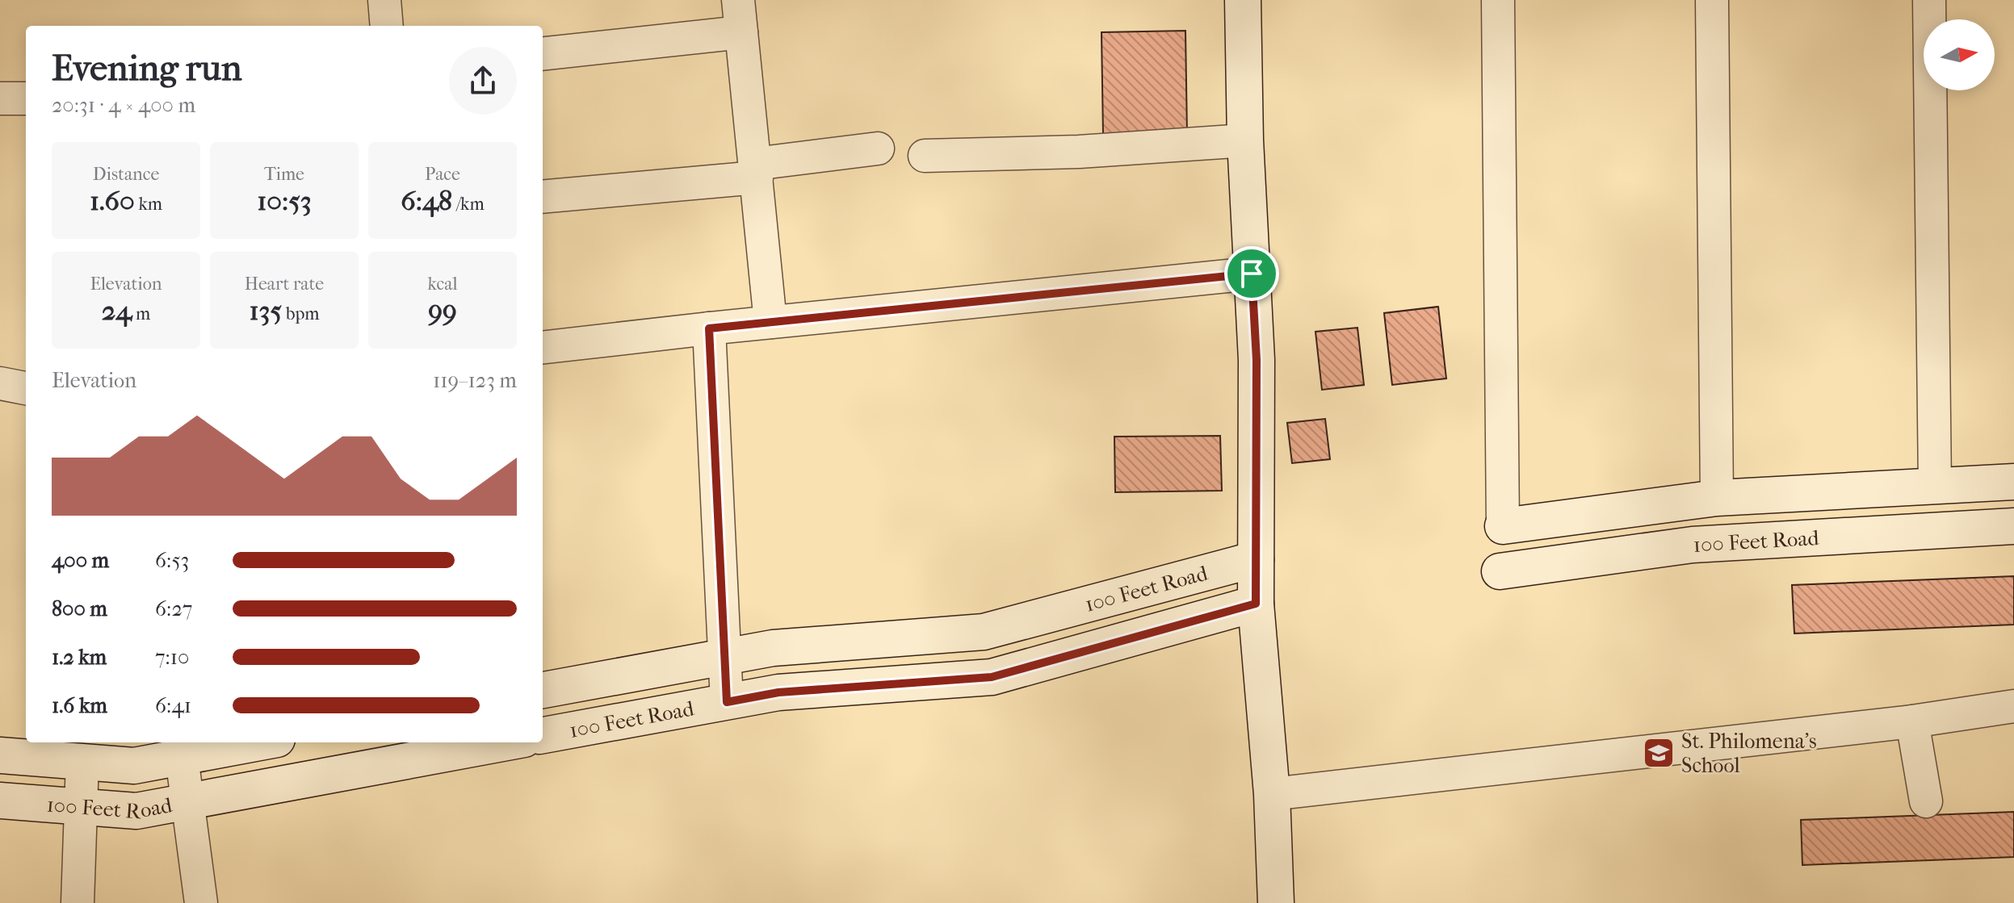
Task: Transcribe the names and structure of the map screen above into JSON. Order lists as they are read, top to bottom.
{
  "streets": {
    "main road": ["100 Feet Road"]
  },
  "places": {
    "school or university": ["St. Philomena's School"]
  },
  "north": "right",
  "page": {
    "heading": ["Evening run", "20:31 · 4 × 400 m"],
    "stats": [
      ["Distance", "1.60 km"],
      ["Time", "10:53"],
      ["Pace", "6:48 /km"],
      ["Elevation", "24 m"],
      ["Heart rate", "135 bpm"],
      ["kcal", "99"]
    ],
    "chart": ["Elevation", "119–123 m"],
    "list": [
      {
        "name": "400 m",
        "note": "6:53"
      },
      {
        "name": "800 m",
        "note": "6:27"
      },
      {
        "name": "1.2 km",
        "note": "7:10"
      },
      {
        "name": "1.6 km",
        "note": "6:41"
      }
    ]
  }
}
